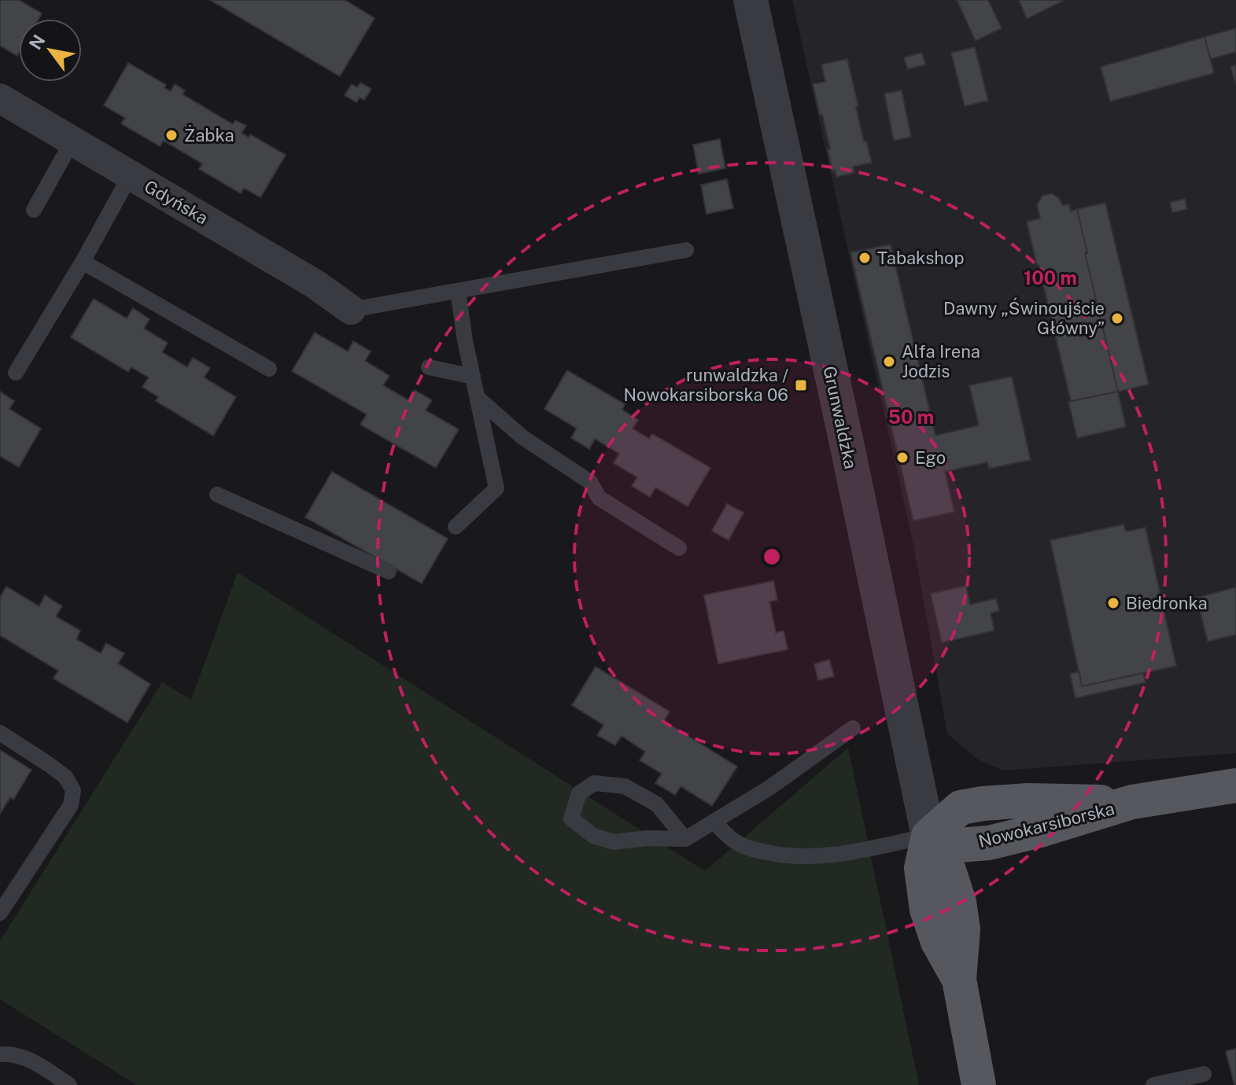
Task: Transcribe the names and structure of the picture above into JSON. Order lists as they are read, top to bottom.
{
  "streets": {
    "main road": ["Grunwaldzka", "Nowokarsiborska"],
    "street": ["Gdyńska"]
  },
  "crossings": [
    ["Grunwaldzka", "Nowokarsiborska"]
  ],
  "places": {
    "other": [
      "Żabka",
      "Tabakshop",
      "Dawny „Świnoujście Główny”",
      "Alfa Irena Jodzis",
      "Ego",
      "Biedronka"
    ],
    "transit": ["runwaldzka / Nowokarsiborska 06"]
  },
  "north": "top left",
  "rings": ["100 m", "50 m"]
}
